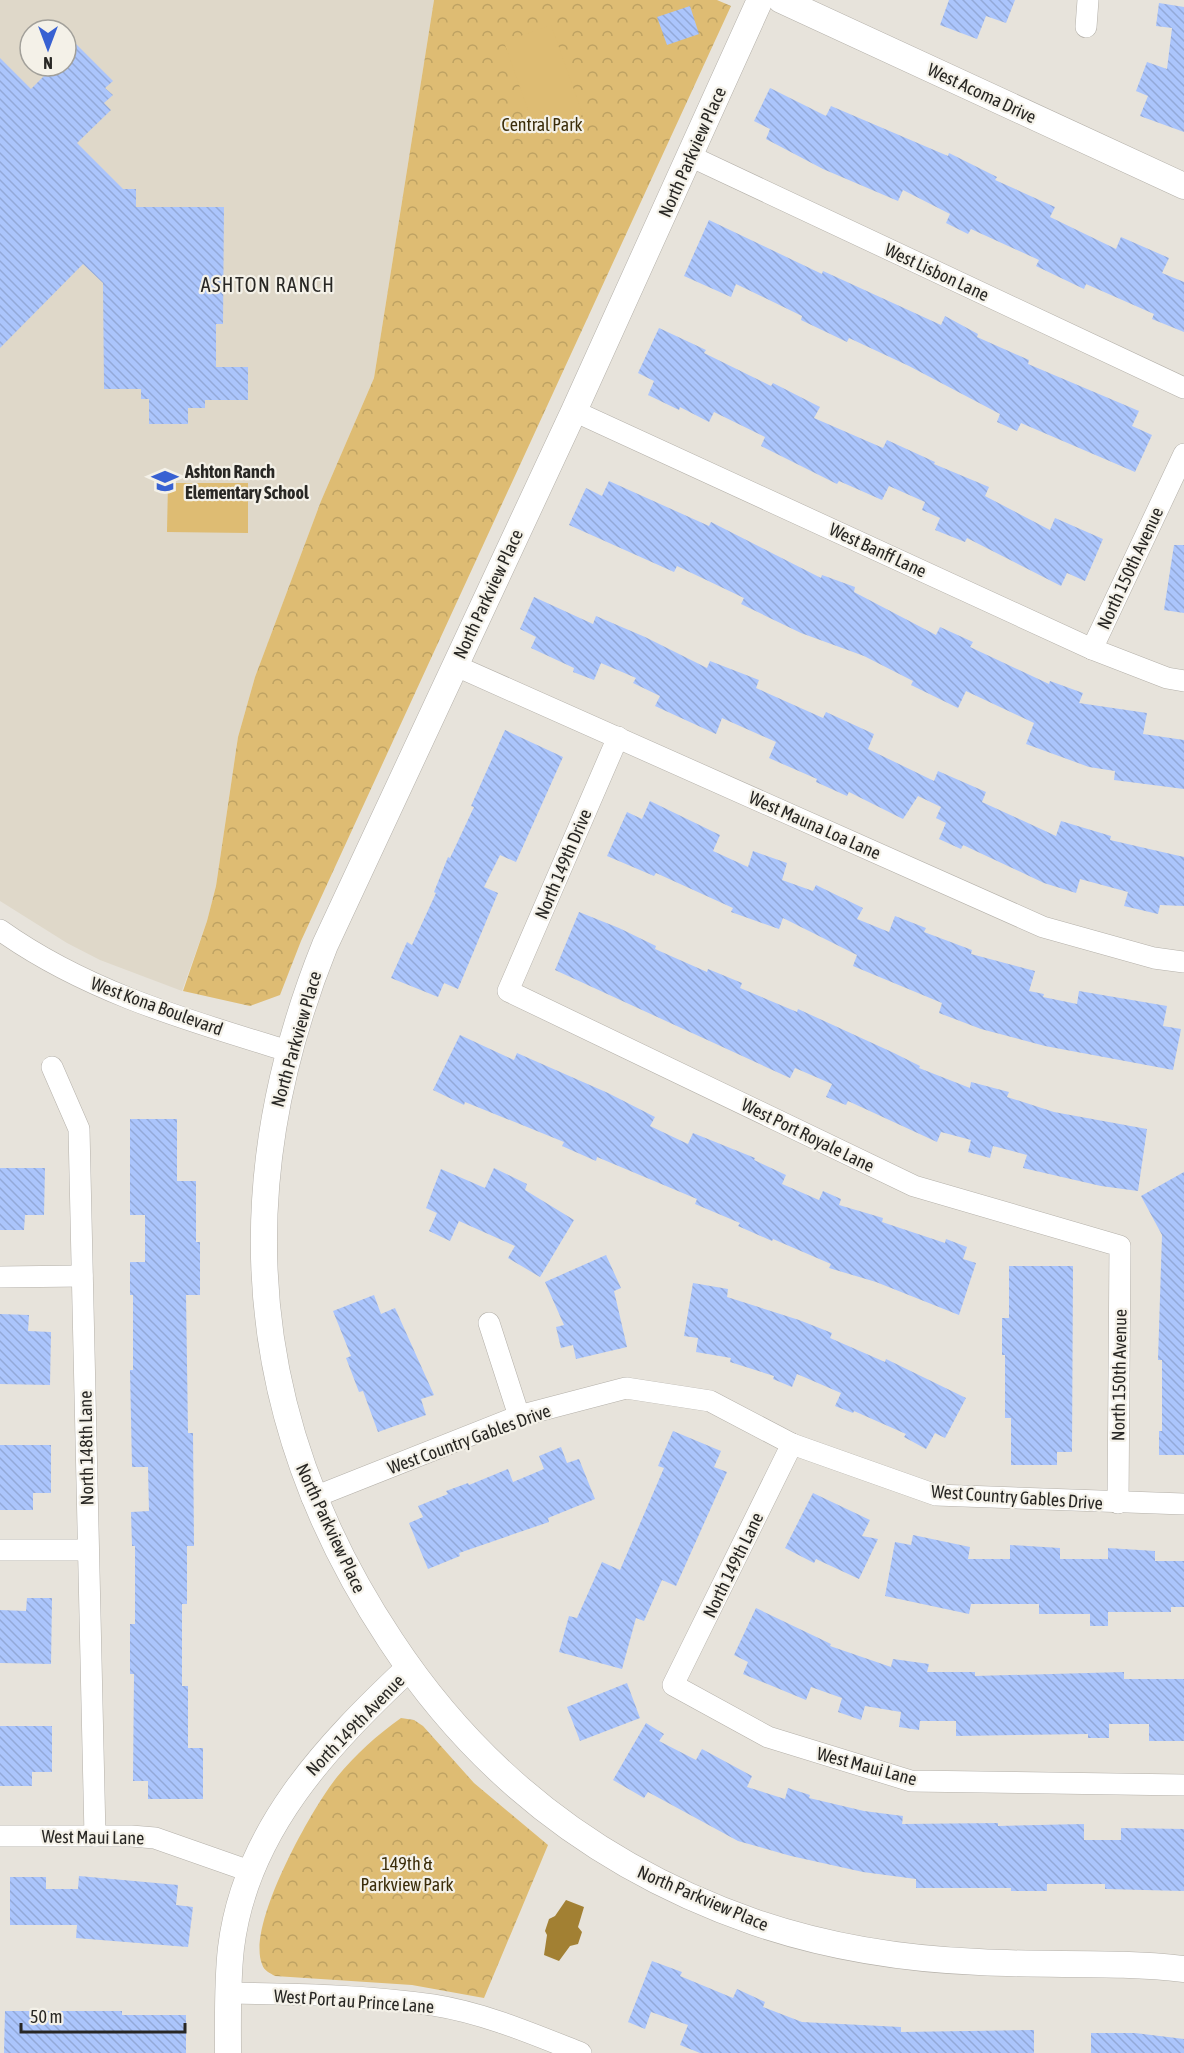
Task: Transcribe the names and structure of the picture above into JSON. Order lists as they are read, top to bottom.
{
  "streets": {
    "street": [
      "West Acoma Drive",
      "North Parkview Place",
      "West Lisbon Lane",
      "West Banff Lane",
      "North 150th Avenue",
      "West Mauna Loa Lane",
      "North 149th Drive",
      "West Kona Boulevard",
      "West Port Royale Lane",
      "West Country Gables Drive",
      "North 148th Lane",
      "North 149th Lane",
      "North 149th Avenue",
      "West Maui Lane",
      "West Port au Prince Lane"
    ]
  },
  "crossings": [
    ["North Parkview Place", "West Lisbon Lane"],
    ["North Parkview Place", "West Banff Lane"],
    ["North Parkview Place", "West Mauna Loa Lane"],
    ["North Parkview Place", "West Kona Boulevard"],
    ["North Parkview Place", "West Country Gables Drive"],
    ["North Parkview Place", "North 149th Avenue"],
    ["West Banff Lane", "North 150th Avenue"],
    ["North 150th Avenue", "West Port Royale Lane"],
    ["North 150th Avenue", "West Country Gables Drive"],
    ["West Mauna Loa Lane", "North 149th Drive"],
    ["North 149th Drive", "West Port Royale Lane"],
    ["West Country Gables Drive", "North 149th Lane"],
    ["North 148th Lane", "West Maui Lane"],
    ["North 149th Lane", "West Maui Lane"],
    ["North 149th Avenue", "West Maui Lane"],
    ["North 149th Avenue", "West Port au Prince Lane"]
  ],
  "districts": ["ASHTON RANCH"],
  "parks": ["Central Park", "149th & Parkview Park"],
  "places": {
    "school or university": ["Ashton Ranch Elementary School"]
  },
  "scale_bar": "50 m",
  "north": "bottom"
}
